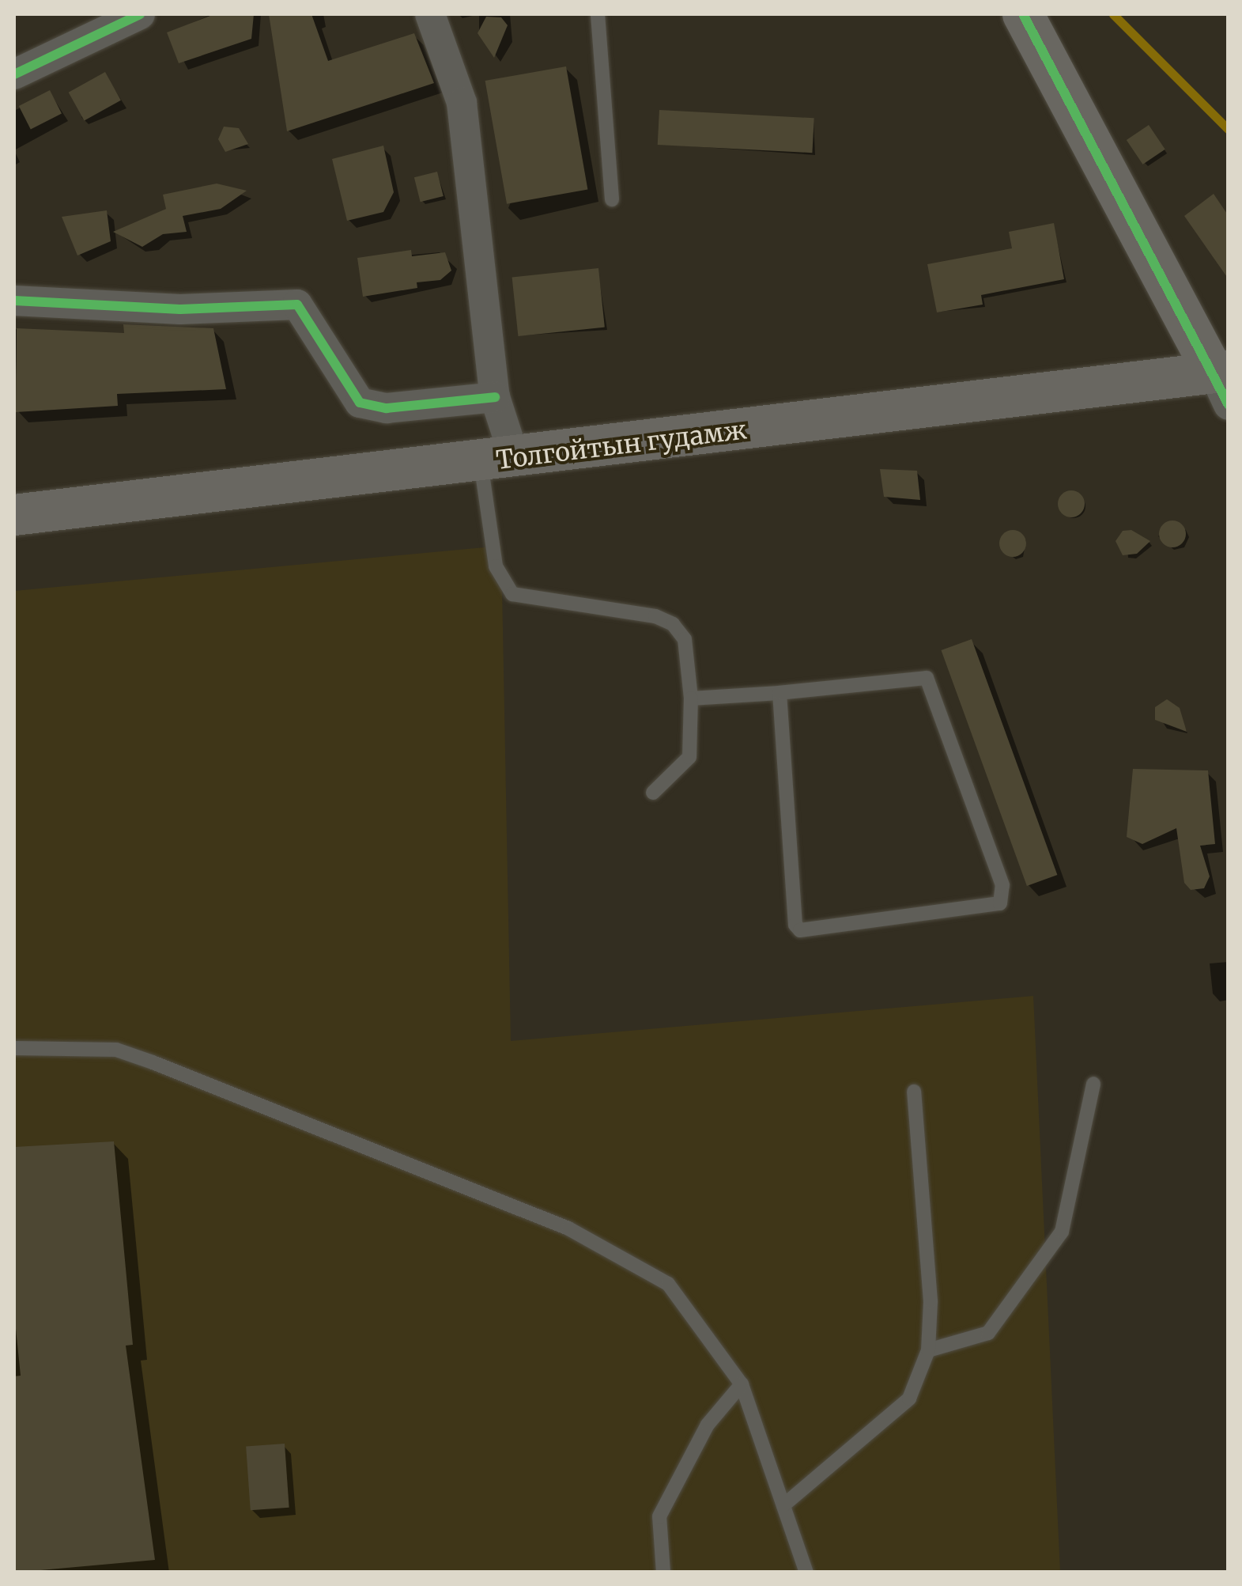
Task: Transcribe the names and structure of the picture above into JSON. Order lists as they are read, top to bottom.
{
  "streets": {
    "main road": ["Толгойтын гудамж"]
  }
}
